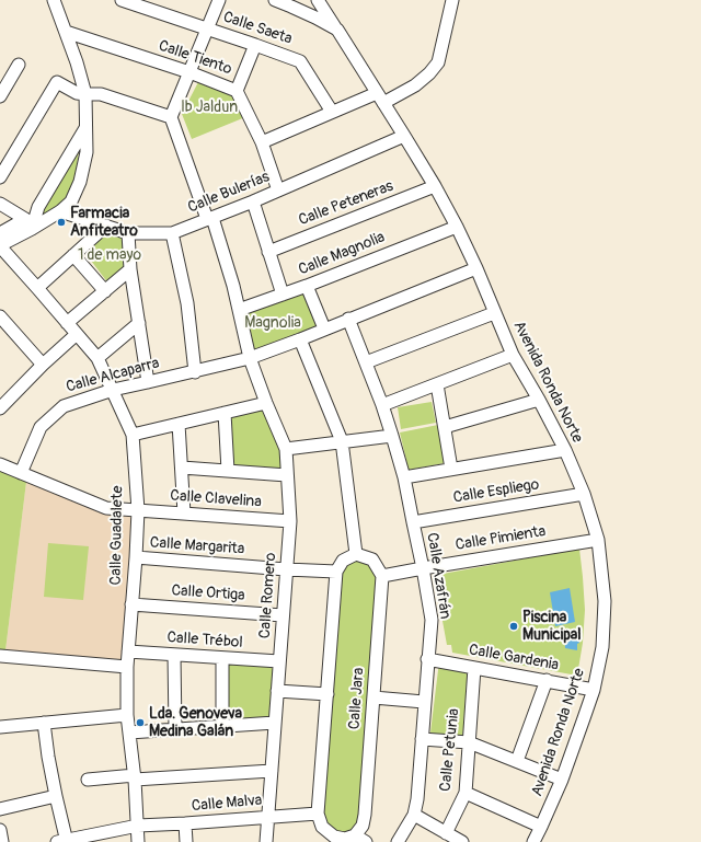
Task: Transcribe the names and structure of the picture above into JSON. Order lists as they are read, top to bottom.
{
  "streets": {
    "street": [
      "Calle Saeta",
      "Calle Tiento",
      "Calle Bulerías",
      "Calle Peteneras",
      "Calle Magnolia",
      "Calle Alcaparra",
      "Avenida Ronda Norte",
      "Calle Espliego",
      "Calle Clavelina",
      "Calle Guadalete",
      "Calle Pimienta",
      "Calle Margarita",
      "Calle Azafrán",
      "Calle Ortiga",
      "Calle Romero",
      "Calle Trébol",
      "Calle Gardenia",
      "Calle Jara",
      "Calle Petunia",
      "Calle Malva"
    ]
  },
  "crossings": [
    ["Calle Tiento", "Calle Bulerías"],
    ["Calle Bulerías", "Avenida Ronda Norte"],
    ["Calle Bulerías", "Calle Romero"],
    ["Calle Peteneras", "Avenida Ronda Norte"],
    ["Calle Magnolia", "Avenida Ronda Norte"],
    ["Calle Magnolia", "Calle Romero"],
    ["Calle Alcaparra", "Avenida Ronda Norte"],
    ["Calle Alcaparra", "Calle Clavelina"],
    ["Calle Alcaparra", "Calle Guadalete"],
    ["Calle Alcaparra", "Calle Azafrán"],
    ["Calle Alcaparra", "Calle Romero"],
    ["Avenida Ronda Norte", "Calle Espliego"],
    ["Avenida Ronda Norte", "Calle Pimienta"],
    ["Avenida Ronda Norte", "Calle Gardenia"],
    ["Calle Espliego", "Calle Azafrán"],
    ["Calle Clavelina", "Calle Guadalete"],
    ["Calle Clavelina", "Calle Romero"],
    ["Calle Guadalete", "Calle Margarita"],
    ["Calle Guadalete", "Calle Ortiga"],
    ["Calle Guadalete", "Calle Trébol"],
    ["Calle Guadalete", "Calle Malva"],
    ["Calle Pimienta", "Calle Azafrán"],
    ["Calle Pimienta", "Calle Jara"],
    ["Calle Margarita", "Calle Romero"],
    ["Calle Margarita", "Calle Jara"],
    ["Calle Azafrán", "Calle Gardenia"],
    ["Calle Ortiga", "Calle Romero"],
    ["Calle Romero", "Calle Trébol"],
    ["Calle Romero", "Calle Malva"],
    ["Calle Gardenia", "Calle Petunia"],
    ["Calle Jara", "Calle Malva"]
  ],
  "parks": ["Ib Jaldun", "1 de mayo", "Magnolia"],
  "places": ["Farmacia Anfiteatro", "Piscina Municipal", "Lda. Genoveva Medina Galán"]
}
